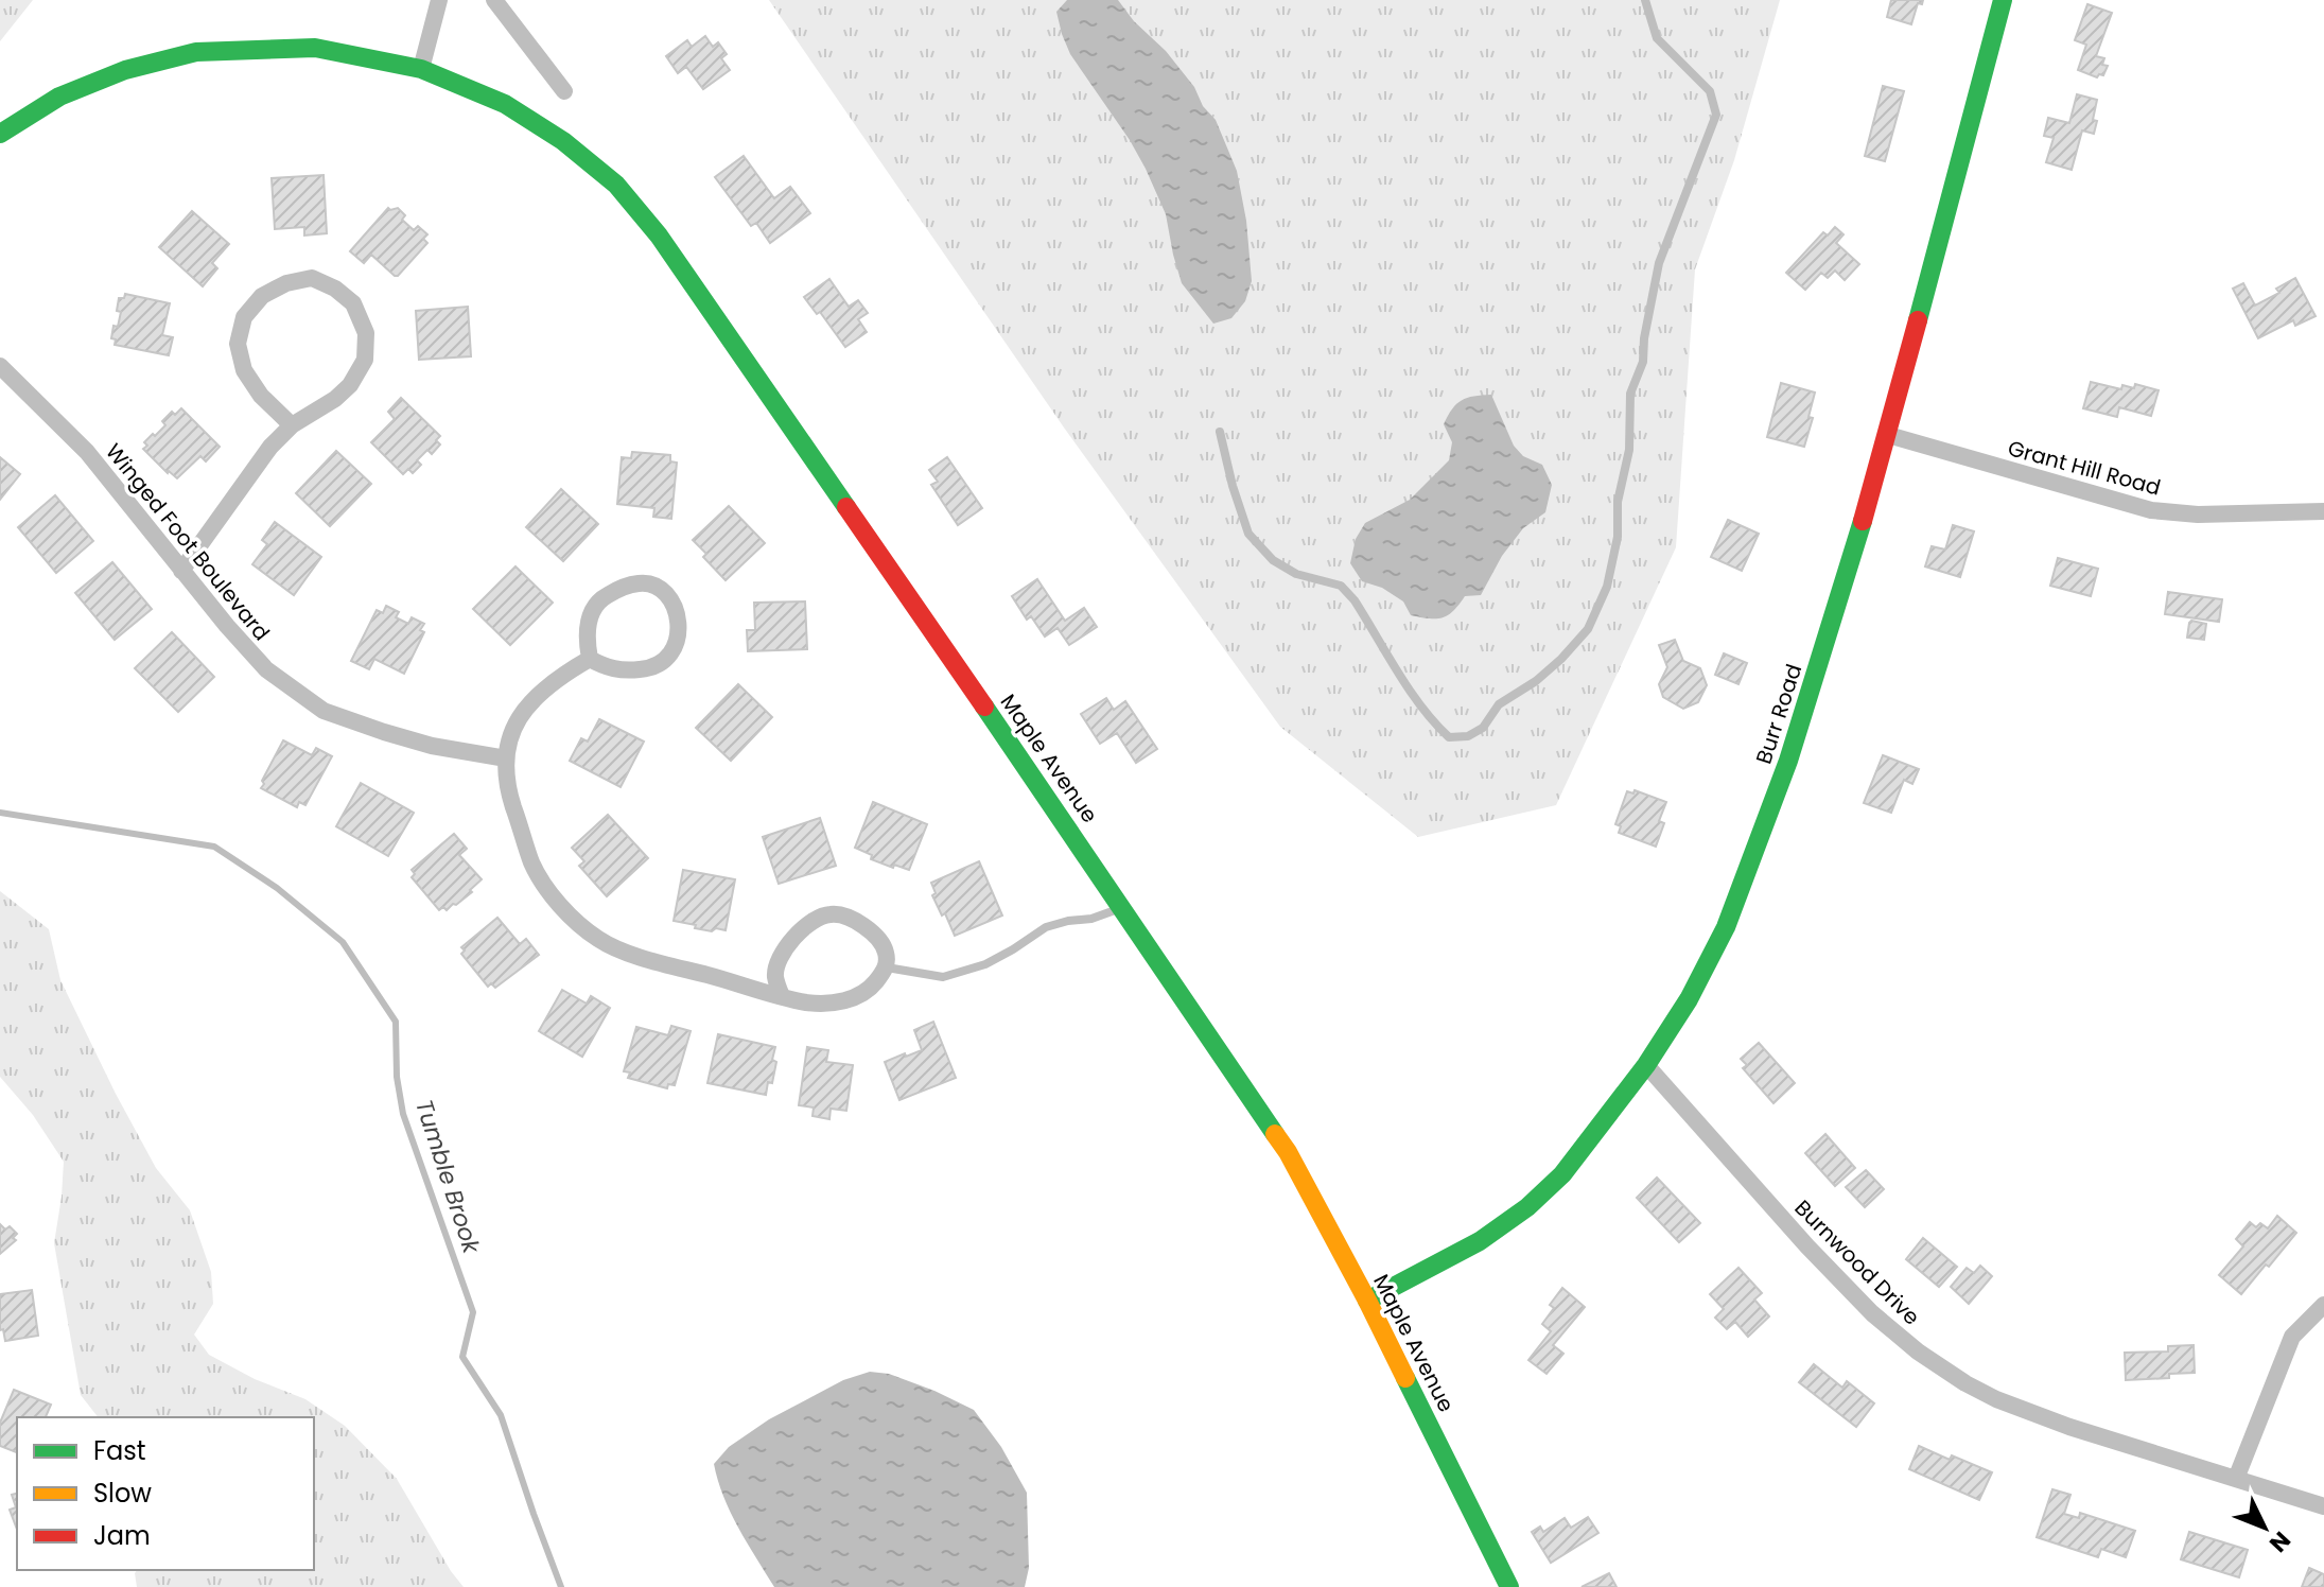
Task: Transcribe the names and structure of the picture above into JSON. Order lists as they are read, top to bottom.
{
  "streets": {
    "street": [
      "Grant Hill Road",
      "Winged Foot Boulevard",
      "Burr Road",
      "Maple Avenue",
      "Burnwood Drive"
    ]
  },
  "crossings": [
    ["Grant Hill Road", "Burr Road"],
    ["Burr Road", "Maple Avenue"],
    ["Burr Road", "Burnwood Drive"]
  ],
  "water": ["Tumble Brook"],
  "legend": ["Fast", "Slow", "Jam"],
  "north": "bottom right"
}
